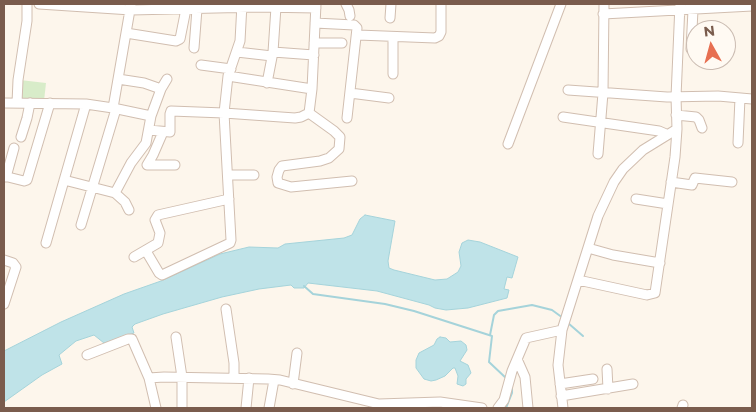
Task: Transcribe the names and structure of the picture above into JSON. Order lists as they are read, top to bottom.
{
  "north": "top"
}
